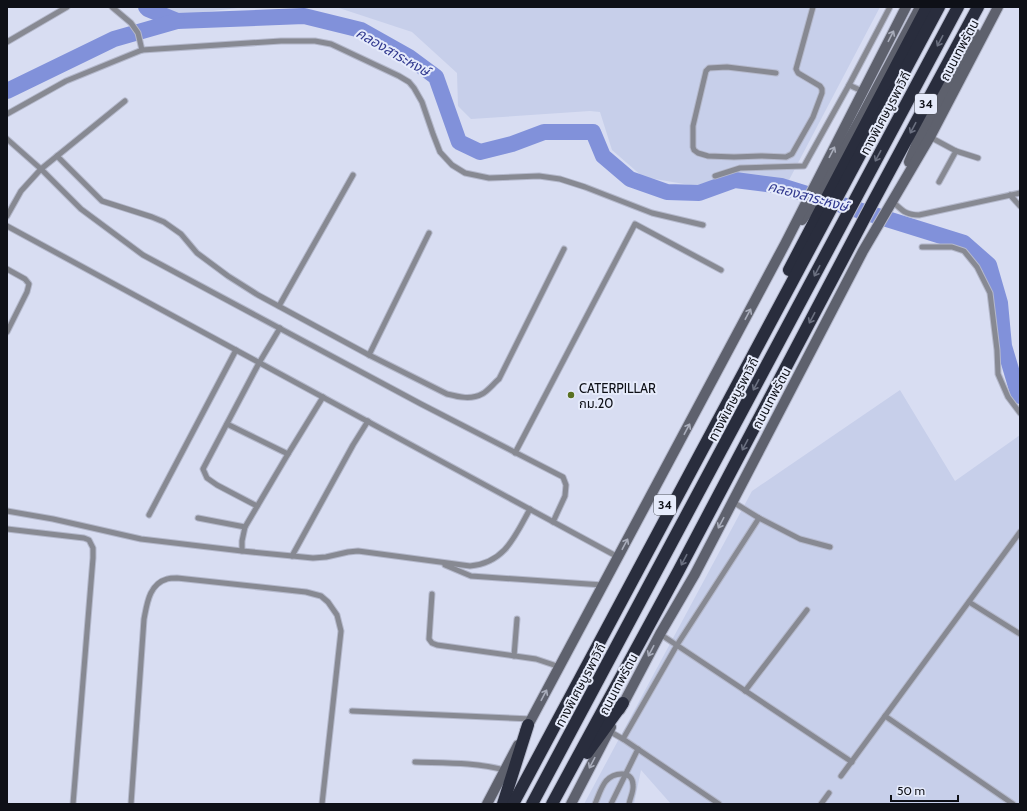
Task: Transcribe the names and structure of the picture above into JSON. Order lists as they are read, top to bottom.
{
  "streets": {
    "highway": ["ถนนเทพรัตน", "34", "ทางพิเศษบูรพาวิถี"]
  },
  "water": ["คลองสาระหงษ์"],
  "places": ["CATERPILLAR กม.20"],
  "scale_bar": "50 m"
}
